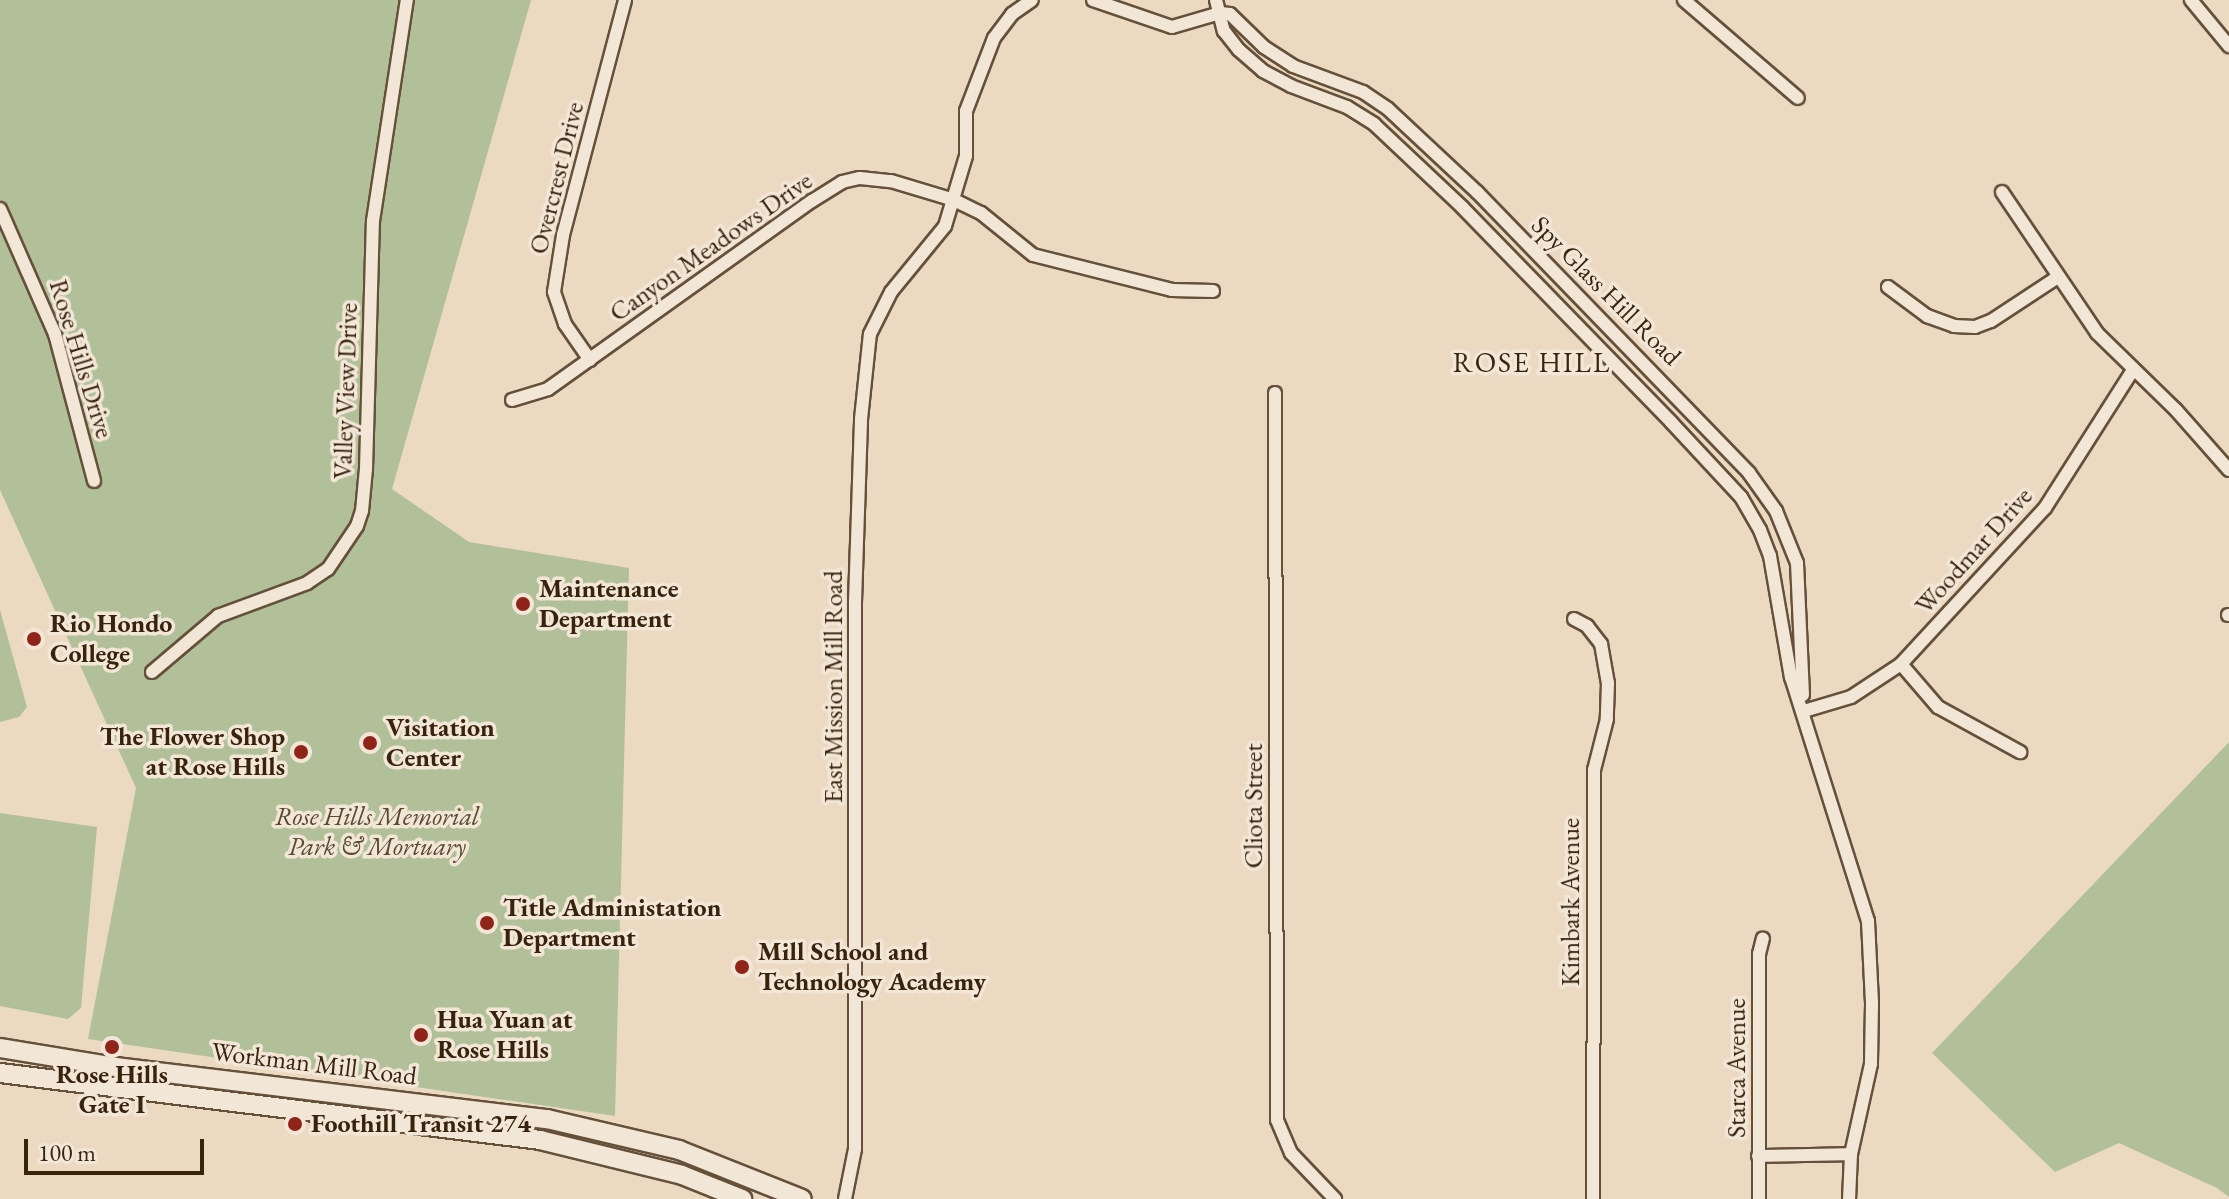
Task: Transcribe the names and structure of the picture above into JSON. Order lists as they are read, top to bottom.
{
  "streets": {
    "main road": ["Workman Mill Road"],
    "street": [
      "Overcrest Drive",
      "Canyon Meadows Drive",
      "Spy Glass Hill Road",
      "Rose Hills Drive",
      "Valley View Drive",
      "Woodmar Drive",
      "East Mission Mill Road",
      "Cliota Street",
      "Kimbark Avenue",
      "Starca Avenue"
    ]
  },
  "crossings": [
    ["Overcrest Drive", "Canyon Meadows Drive"],
    ["Canyon Meadows Drive", "East Mission Mill Road"],
    ["Spy Glass Hill Road", "Woodmar Drive"]
  ],
  "districts": ["ROSE HILL"],
  "parks": ["Rose Hills Memorial Park & Mortuary"],
  "places": [
    "Maintenance Department",
    "Rio Hondo College",
    "Visitation Center",
    "The Flower Shop at Rose Hills",
    "Title Administation Department",
    "Mill School and Technology Academy",
    "Hua Yuan at Rose Hills",
    "Rose Hills Gate I",
    "Foothill Transit 274"
  ],
  "scale_bar": "100 m"
}
